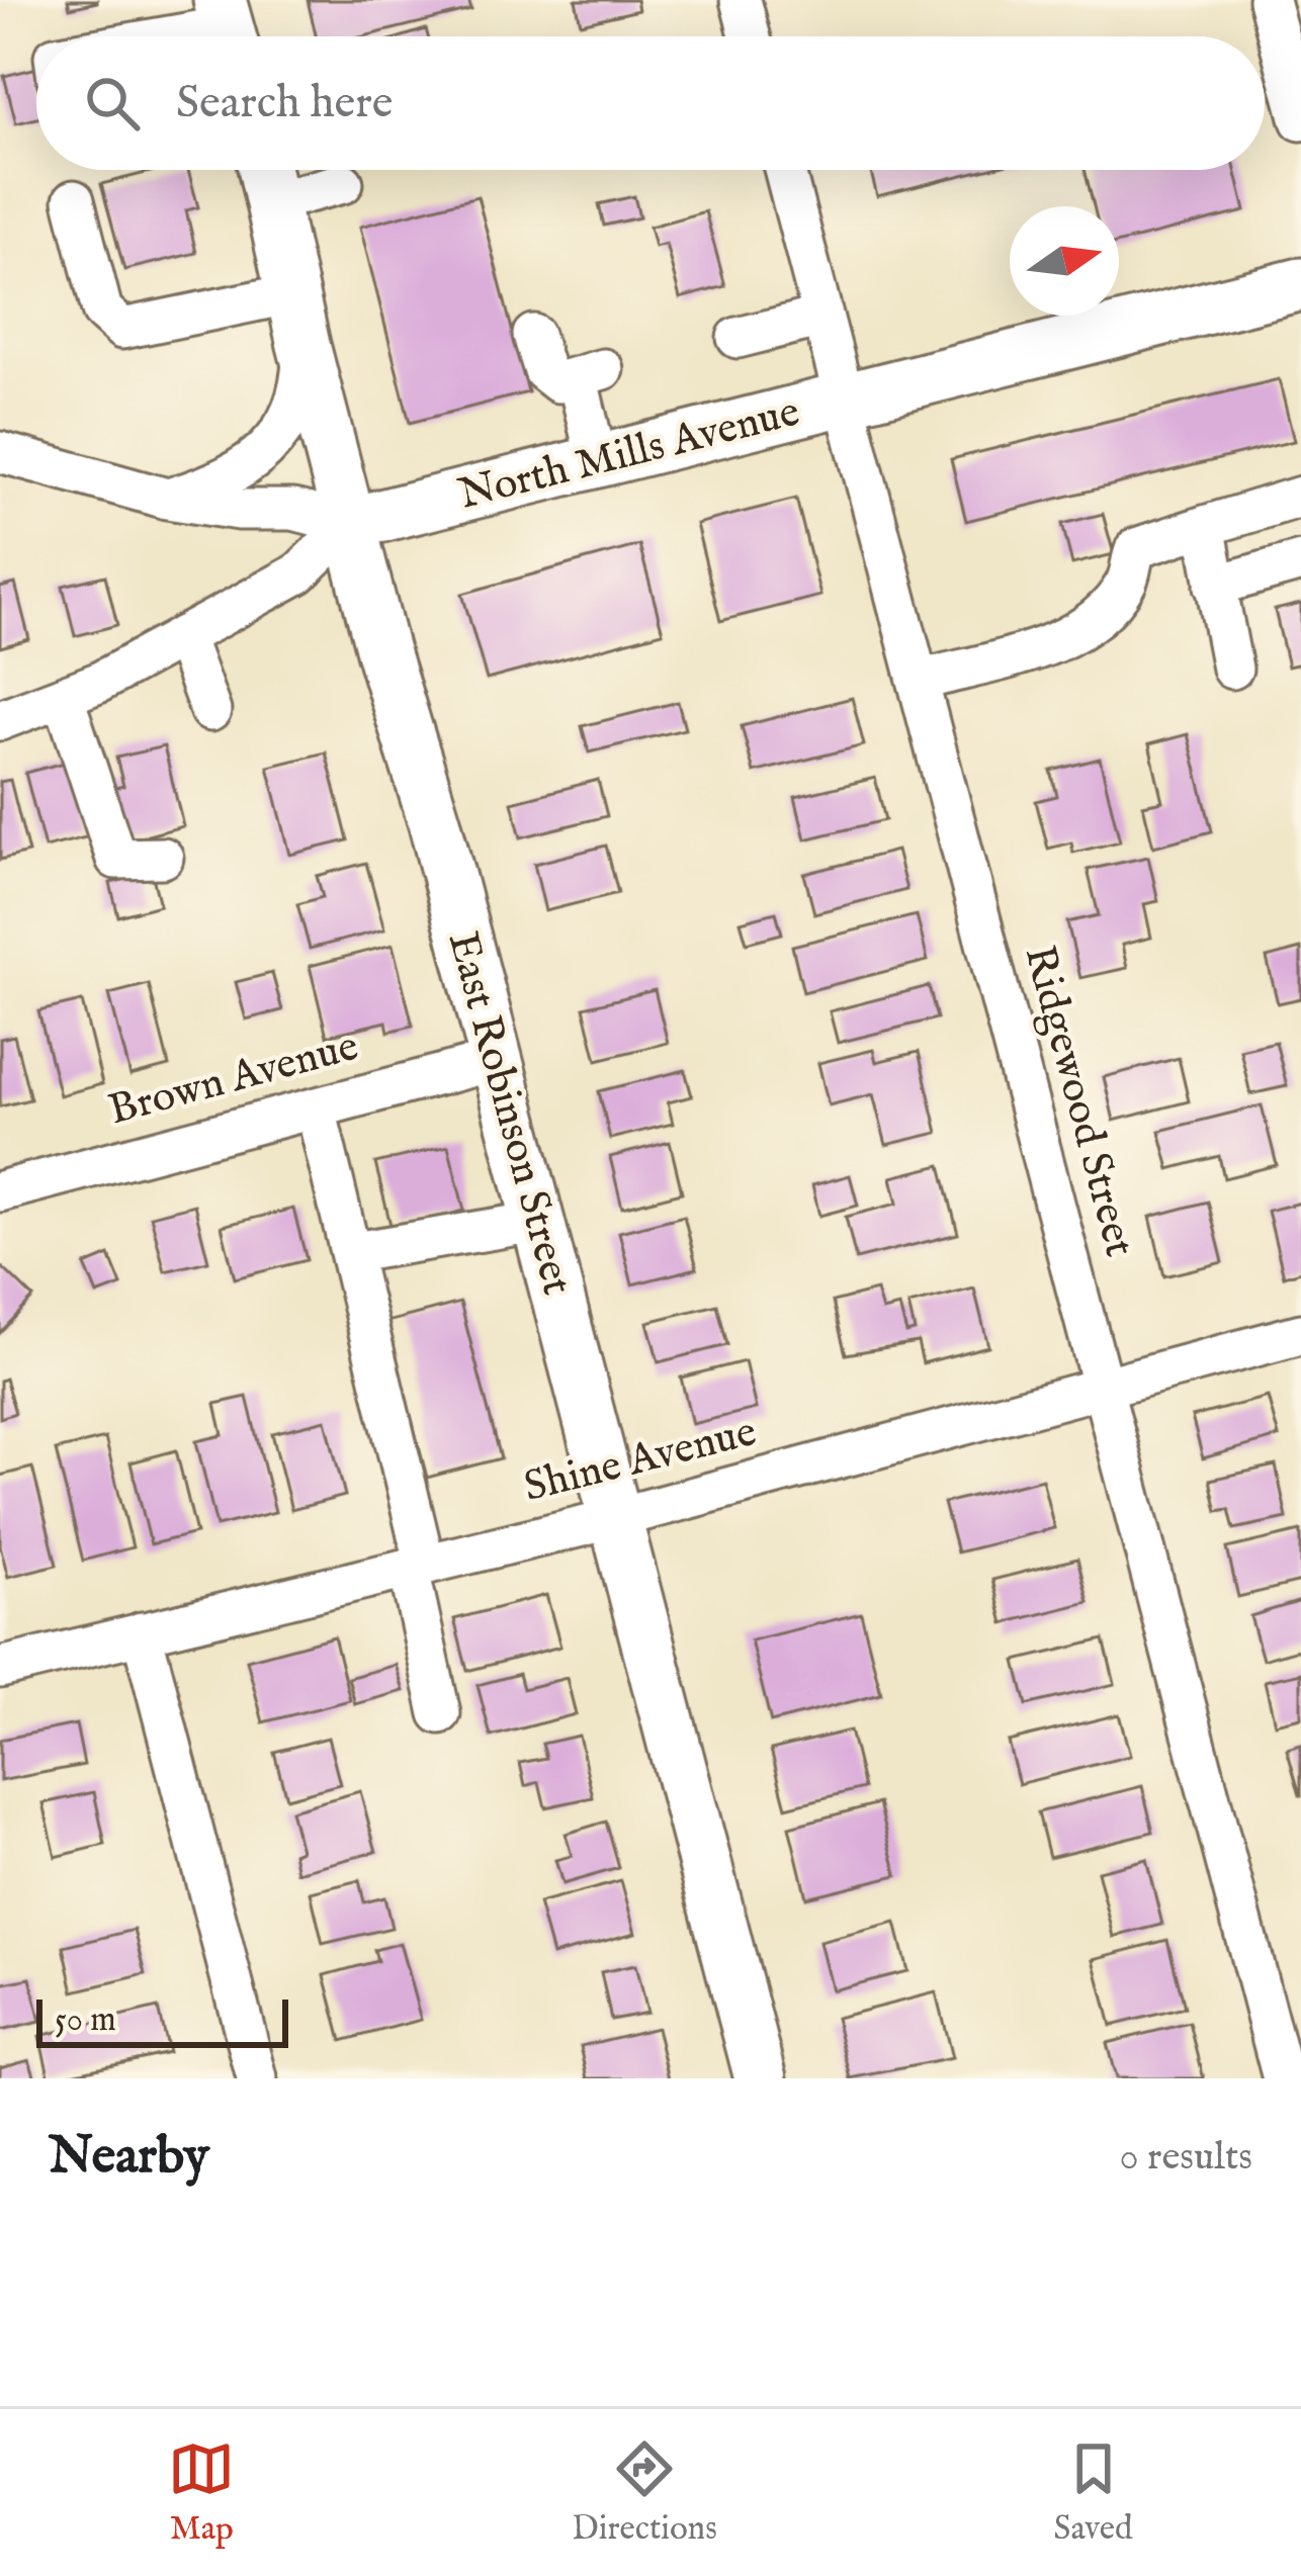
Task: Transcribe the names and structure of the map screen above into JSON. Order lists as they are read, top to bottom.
{
  "streets": {
    "main road": ["North Mills Avenue", "East Robinson Street"],
    "street": ["Brown Avenue", "Ridgewood Street", "Shine Avenue"]
  },
  "crossings": [
    ["North Mills Avenue", "Ridgewood Street"],
    ["North Mills Avenue", "East Robinson Street"],
    ["Brown Avenue", "East Robinson Street"],
    ["Ridgewood Street", "Shine Avenue"],
    ["East Robinson Street", "Shine Avenue"]
  ],
  "scale_bar": "50 m",
  "north": "right",
  "page": {
    "search": "Search here",
    "scale": "50 m",
    "heading": ["Nearby", "0 results"],
    "nav": ["Map", "Directions", "Saved"]
  }
}
